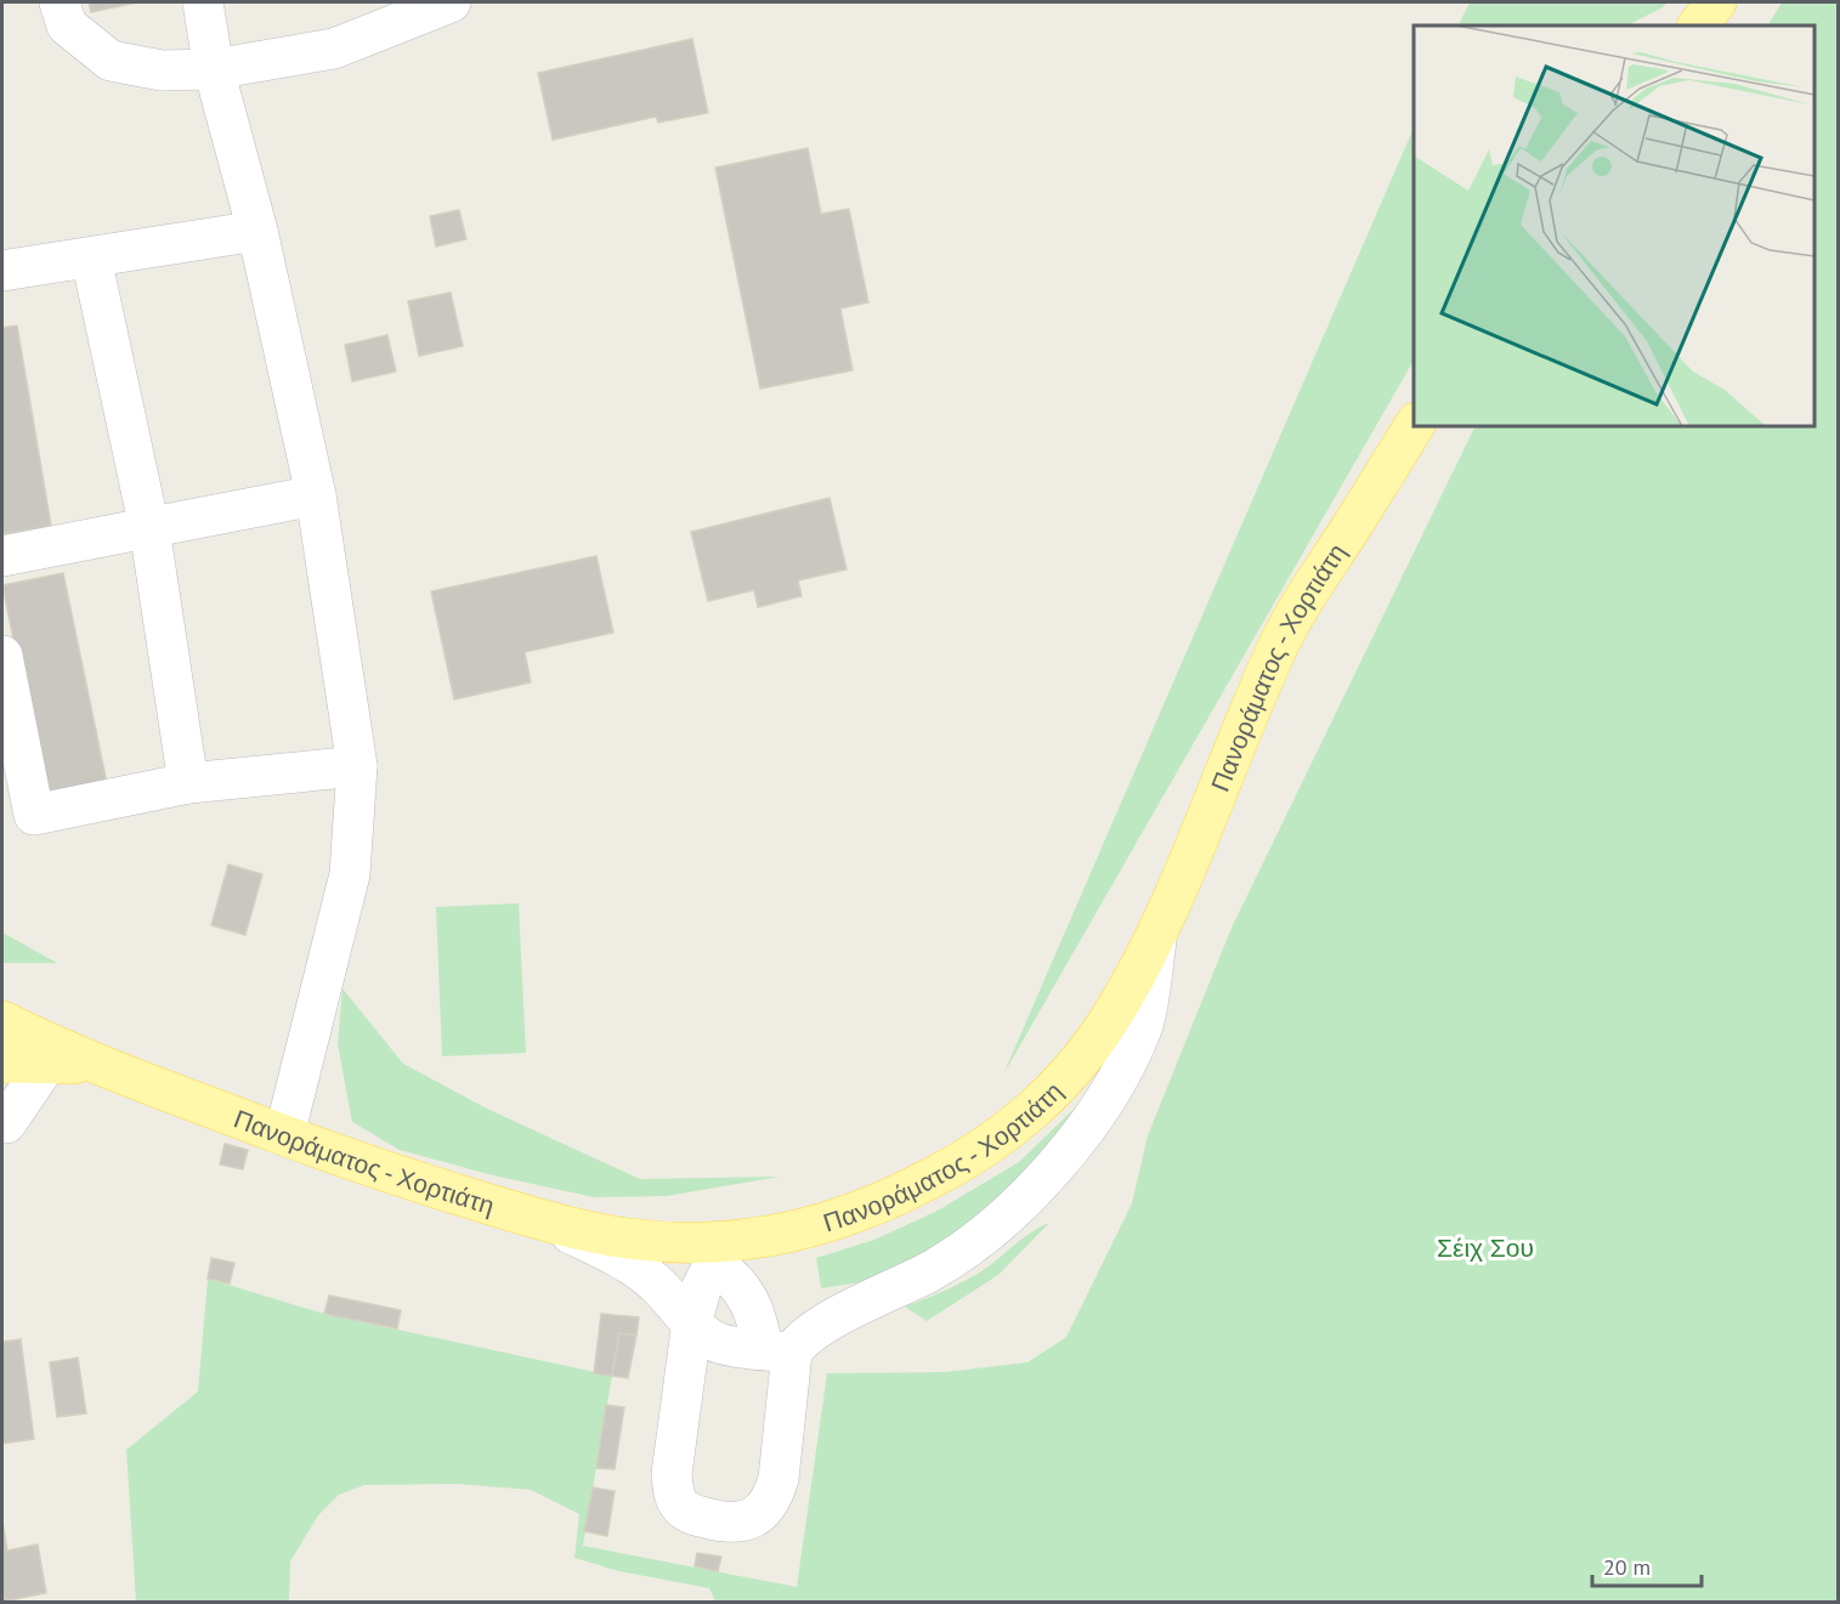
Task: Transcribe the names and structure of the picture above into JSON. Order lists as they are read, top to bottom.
{
  "streets": {
    "main road": ["Πανοράματος - Χορτιάτη"]
  },
  "parks": ["Σέιχ Σου"],
  "scale_bar": "20 m"
}
